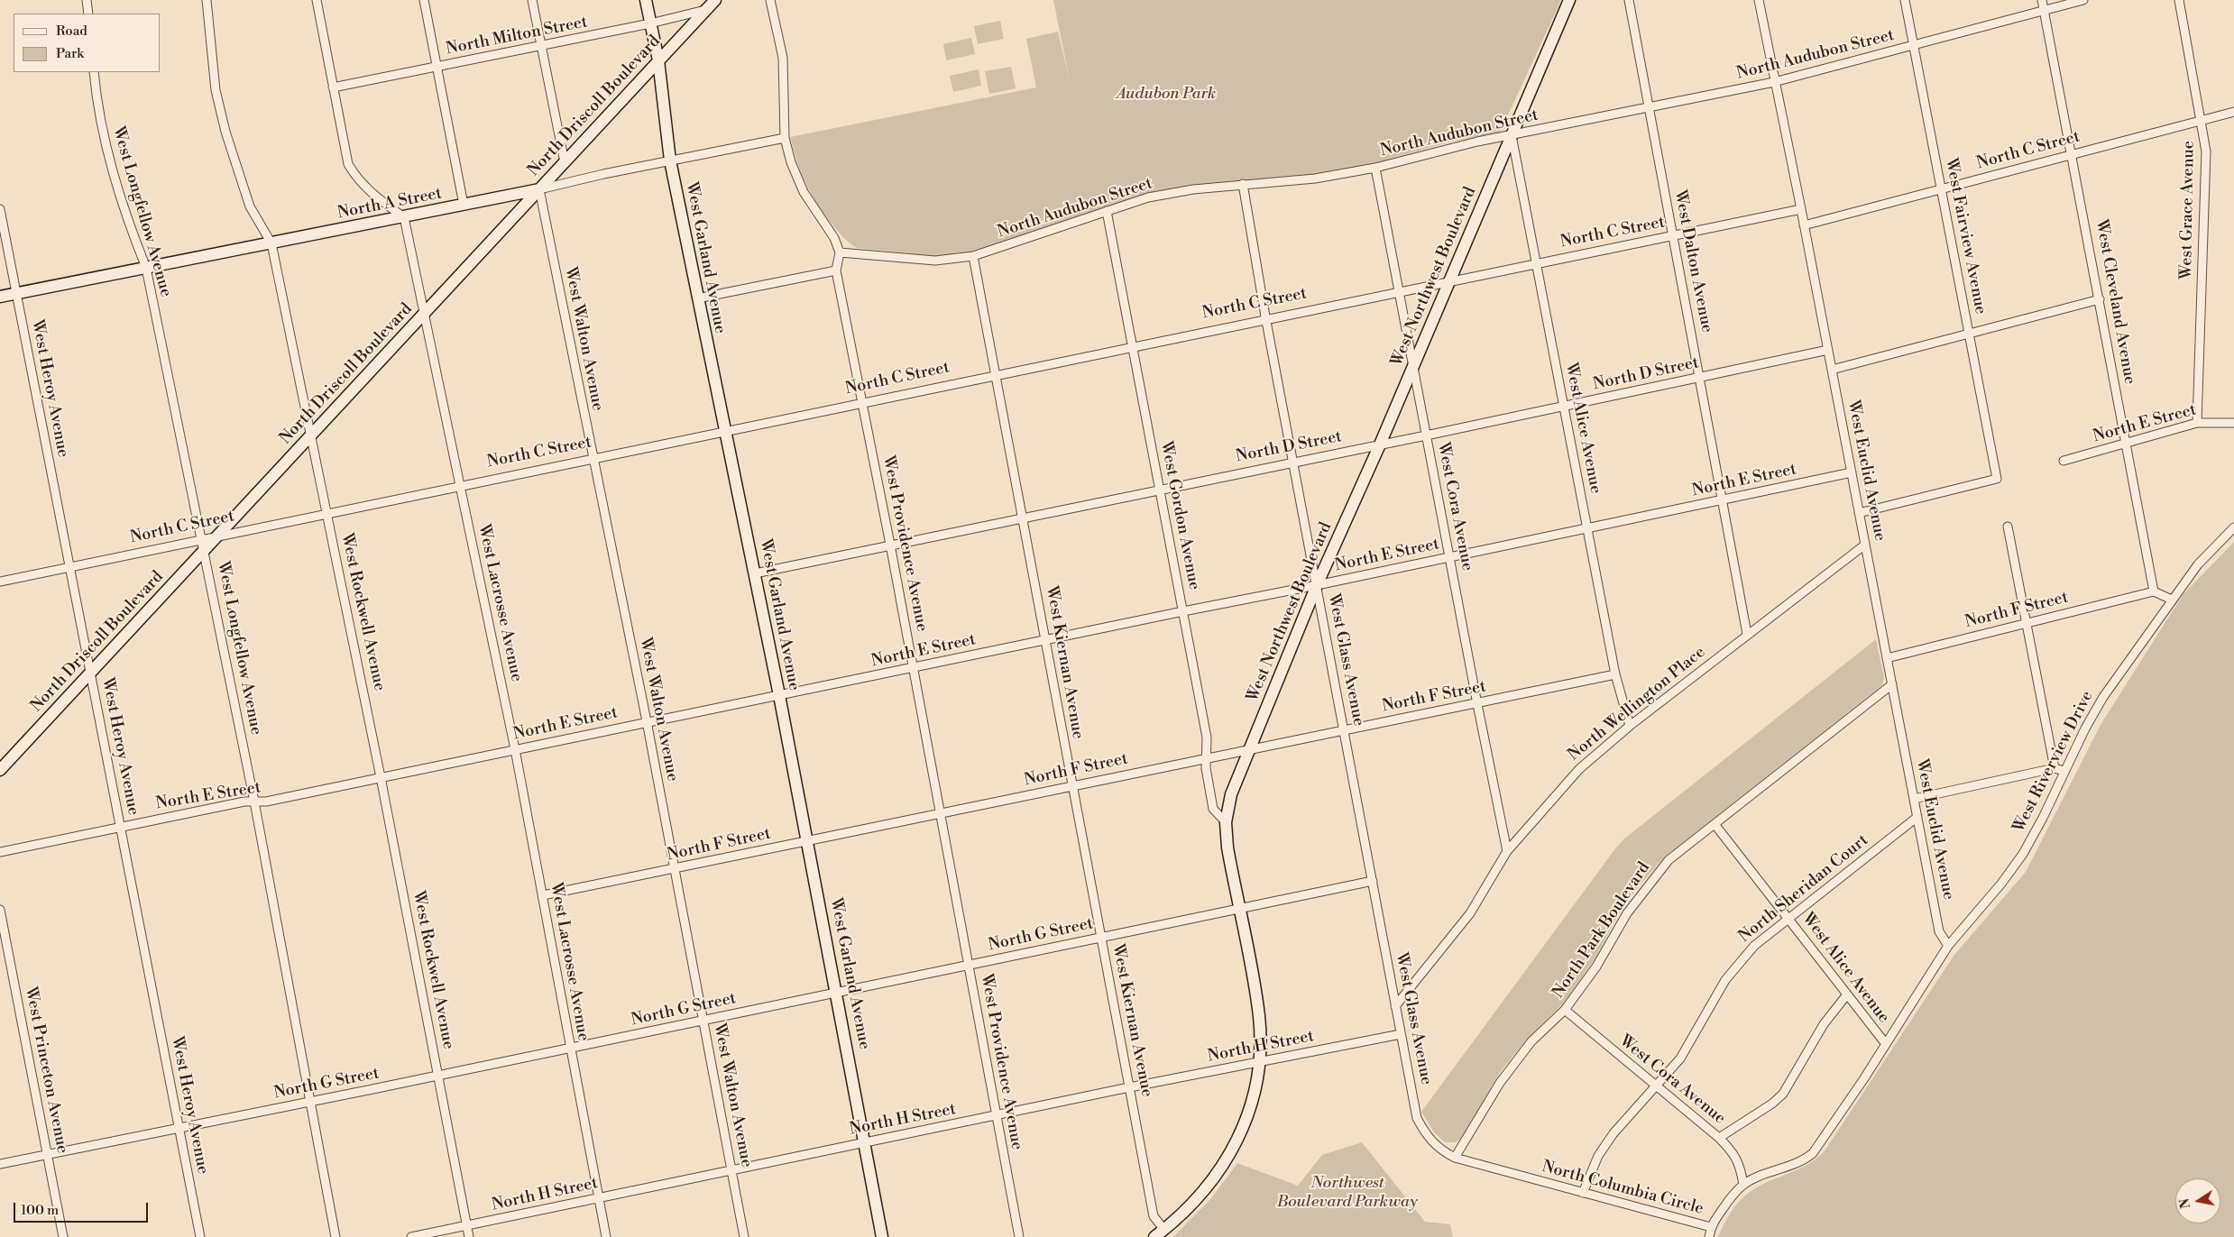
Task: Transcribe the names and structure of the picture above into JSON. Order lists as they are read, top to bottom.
{
  "streets": {
    "main road": [
      "North Driscoll Boulevard",
      "North A Street",
      "West Garland Avenue",
      "West Northwest Boulevard"
    ],
    "street": [
      "North Milton Street",
      "North Audubon Street",
      "North C Street",
      "West Grace Avenue",
      "West Longfellow Avenue",
      "West Fairview Avenue",
      "West Dalton Avenue",
      "West Cleveland Avenue",
      "West Walton Avenue",
      "North D Street",
      "West Heroy Avenue",
      "North E Street",
      "West Alice Avenue",
      "West Euclid Avenue",
      "West Cora Avenue",
      "West Gordon Avenue",
      "West Providence Avenue",
      "West Lacrosse Avenue",
      "North F Street",
      "West Rockwell Avenue",
      "West Glass Avenue",
      "West Kiernan Avenue",
      "North Wellington Place",
      "West Riverview Drive",
      "North Sheridan Court",
      "North Park Boulevard",
      "North G Street",
      "North H Street",
      "West Princeton Avenue",
      "North Columbia Circle"
    ]
  },
  "crossings": [
    ["North Milton Street", "North Driscoll Boulevard"],
    ["North Milton Street", "West Garland Avenue"],
    ["North Audubon Street", "West Fairview Avenue"],
    ["North Audubon Street", "West Dalton Avenue"],
    ["North Audubon Street", "West Northwest Boulevard"],
    ["North Audubon Street", "West Cleveland Avenue"],
    ["North Audubon Street", "West Alice Avenue"],
    ["North Audubon Street", "West Euclid Avenue"],
    ["North Audubon Street", "West Cora Avenue"],
    ["North Audubon Street", "West Gordon Avenue"],
    ["North Audubon Street", "West Providence Avenue"],
    ["North Audubon Street", "West Glass Avenue"],
    ["North Audubon Street", "West Kiernan Avenue"],
    ["North Driscoll Boulevard", "North C Street"],
    ["North Driscoll Boulevard", "North A Street"],
    ["North Driscoll Boulevard", "West Longfellow Avenue"],
    ["North Driscoll Boulevard", "West Garland Avenue"],
    ["North Driscoll Boulevard", "West Walton Avenue"],
    ["North Driscoll Boulevard", "West Heroy Avenue"],
    ["North Driscoll Boulevard", "West Lacrosse Avenue"],
    ["North Driscoll Boulevard", "West Rockwell Avenue"],
    ["North C Street", "West Grace Avenue"],
    ["North C Street", "West Longfellow Avenue"],
    ["North C Street", "West Fairview Avenue"],
    ["North C Street", "West Garland Avenue"],
    ["North C Street", "West Dalton Avenue"],
    ["North C Street", "West Northwest Boulevard"],
    ["North C Street", "West Cleveland Avenue"],
    ["North C Street", "West Walton Avenue"],
    ["North C Street", "West Heroy Avenue"],
    ["North C Street", "West Alice Avenue"],
    ["North C Street", "West Euclid Avenue"],
    ["North C Street", "West Cora Avenue"],
    ["North C Street", "West Gordon Avenue"],
    ["North C Street", "West Providence Avenue"],
    ["North C Street", "West Lacrosse Avenue"],
    ["North C Street", "West Rockwell Avenue"],
    ["North C Street", "West Glass Avenue"],
    ["North C Street", "West Kiernan Avenue"],
    ["North A Street", "West Longfellow Avenue"],
    ["North A Street", "West Garland Avenue"],
    ["North A Street", "West Walton Avenue"],
    ["North A Street", "West Heroy Avenue"],
    ["North A Street", "West Lacrosse Avenue"],
    ["North A Street", "West Rockwell Avenue"],
    ["West Grace Avenue", "North E Street"],
    ["West Longfellow Avenue", "North E Street"],
    ["West Longfellow Avenue", "North G Street"],
    ["West Fairview Avenue", "West Euclid Avenue"],
    ["West Garland Avenue", "North D Street"],
    ["West Garland Avenue", "North E Street"],
    ["West Garland Avenue", "North F Street"],
    ["West Garland Avenue", "North G Street"],
    ["West Garland Avenue", "North H Street"],
    ["West Dalton Avenue", "North D Street"],
    ["West Dalton Avenue", "North E Street"],
    ["West Dalton Avenue", "North Wellington Place"],
    ["West Northwest Boulevard", "North D Street"],
    ["West Northwest Boulevard", "North E Street"],
    ["West Northwest Boulevard", "West Alice Avenue"],
    ["West Northwest Boulevard", "West Cora Avenue"],
    ["West Northwest Boulevard", "West Gordon Avenue"],
    ["West Northwest Boulevard", "North F Street"],
    ["West Northwest Boulevard", "West Glass Avenue"],
    ["West Northwest Boulevard", "West Kiernan Avenue"],
    ["West Northwest Boulevard", "North G Street"],
    ["West Northwest Boulevard", "North H Street"],
    ["West Cleveland Avenue", "North E Street"],
    ["West Cleveland Avenue", "North F Street"],
    ["West Walton Avenue", "North E Street"],
    ["West Walton Avenue", "North F Street"],
    ["West Walton Avenue", "North G Street"],
    ["West Walton Avenue", "North H Street"],
    ["North D Street", "West Alice Avenue"],
    ["North D Street", "West Euclid Avenue"],
    ["North D Street", "West Cora Avenue"],
    ["North D Street", "West Gordon Avenue"],
    ["North D Street", "West Providence Avenue"],
    ["North D Street", "West Glass Avenue"],
    ["North D Street", "West Kiernan Avenue"],
    ["West Heroy Avenue", "North E Street"],
    ["West Heroy Avenue", "North G Street"],
    ["North E Street", "West Alice Avenue"],
    ["North E Street", "West Euclid Avenue"],
    ["North E Street", "West Cora Avenue"],
    ["North E Street", "West Gordon Avenue"],
    ["North E Street", "West Providence Avenue"],
    ["North E Street", "West Lacrosse Avenue"],
    ["North E Street", "West Rockwell Avenue"],
    ["North E Street", "West Glass Avenue"],
    ["North E Street", "West Kiernan Avenue"],
    ["West Alice Avenue", "North F Street"],
    ["West Alice Avenue", "North Wellington Place"],
    ["West Alice Avenue", "North Sheridan Court"],
    ["West Alice Avenue", "North Park Boulevard"],
    ["West Alice Avenue", "North Columbia Circle"],
    ["West Euclid Avenue", "North F Street"],
    ["West Euclid Avenue", "North Wellington Place"],
    ["West Euclid Avenue", "West Riverview Drive"],
    ["West Euclid Avenue", "North Sheridan Court"],
    ["West Euclid Avenue", "North Park Boulevard"],
    ["West Euclid Avenue", "North Columbia Circle"],
    ["West Cora Avenue", "North F Street"],
    ["West Cora Avenue", "North Wellington Place"],
    ["West Cora Avenue", "North Sheridan Court"],
    ["West Cora Avenue", "North Park Boulevard"],
    ["West Cora Avenue", "North Columbia Circle"],
    ["West Gordon Avenue", "North F Street"],
    ["West Providence Avenue", "North F Street"],
    ["West Providence Avenue", "North G Street"],
    ["West Providence Avenue", "North H Street"],
    ["West Lacrosse Avenue", "North F Street"],
    ["West Lacrosse Avenue", "North G Street"],
    ["West Lacrosse Avenue", "North H Street"],
    ["North F Street", "West Glass Avenue"],
    ["North F Street", "West Kiernan Avenue"],
    ["West Rockwell Avenue", "North G Street"],
    ["West Rockwell Avenue", "North H Street"],
    ["West Glass Avenue", "North Wellington Place"],
    ["West Glass Avenue", "North G Street"],
    ["West Glass Avenue", "North H Street"],
    ["West Glass Avenue", "North Columbia Circle"],
    ["West Kiernan Avenue", "North G Street"],
    ["West Kiernan Avenue", "North H Street"],
    ["West Riverview Drive", "North Columbia Circle"],
    ["North Sheridan Court", "North Columbia Circle"],
    ["North Park Boulevard", "North Columbia Circle"],
    ["North G Street", "West Princeton Avenue"]
  ],
  "parks": ["Audubon Park", "Northwest Boulevard Parkway"],
  "legend": ["Road", "Park"],
  "scale_bar": "100 m",
  "north": "left"
}
